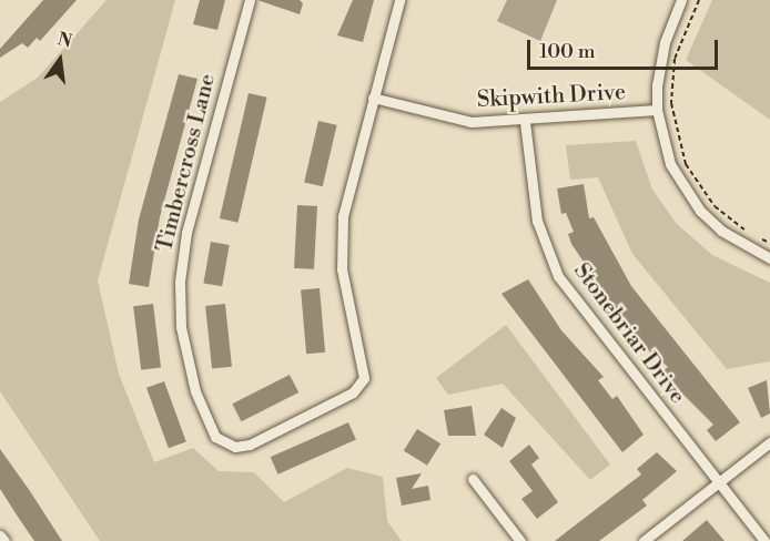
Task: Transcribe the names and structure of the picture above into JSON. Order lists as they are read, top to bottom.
{
  "streets": {
    "street": ["Skipwith Drive", "Timbercross Lane", "Stonebriar Drive"]
  },
  "crossings": [
    ["Skipwith Drive", "Timbercross Lane"],
    ["Skipwith Drive", "Stonebriar Drive"]
  ],
  "scale_bar": "100 m",
  "north": "top"
}
